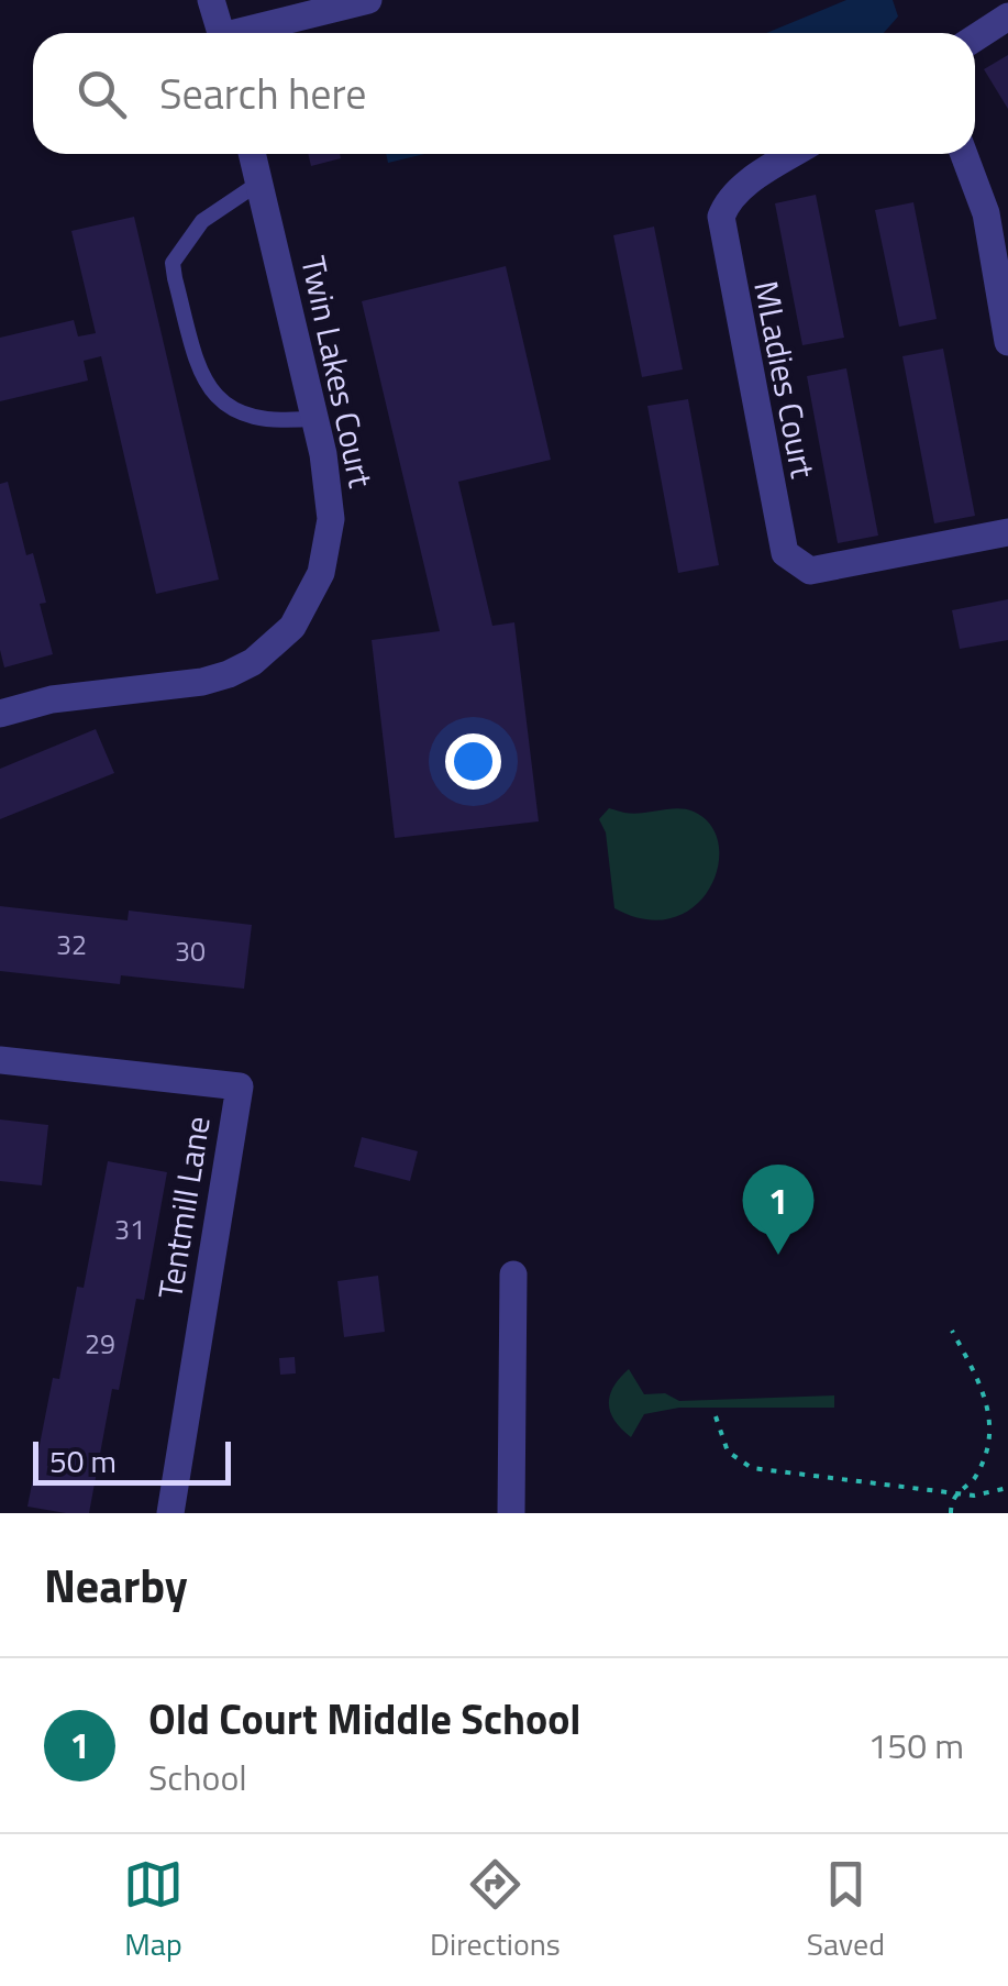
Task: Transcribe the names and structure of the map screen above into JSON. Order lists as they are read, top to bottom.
{
  "streets": {
    "street": ["Twin Lakes Court", "MLadies Court", "Tentmill Lane"]
  },
  "house_numbers": [
    "32",
    "30",
    "31",
    "29"
  ],
  "scale_bar": "50 m",
  "page": {
    "search": "Search here",
    "pins": "1",
    "scale": "50 m",
    "heading": "Nearby",
    "list": [
      {
        "mark": "1",
        "name": "Old Court Middle School",
        "note": "School",
        "value": "150 m"
      }
    ],
    "nav": ["Map", "Directions", "Saved"]
  }
}
